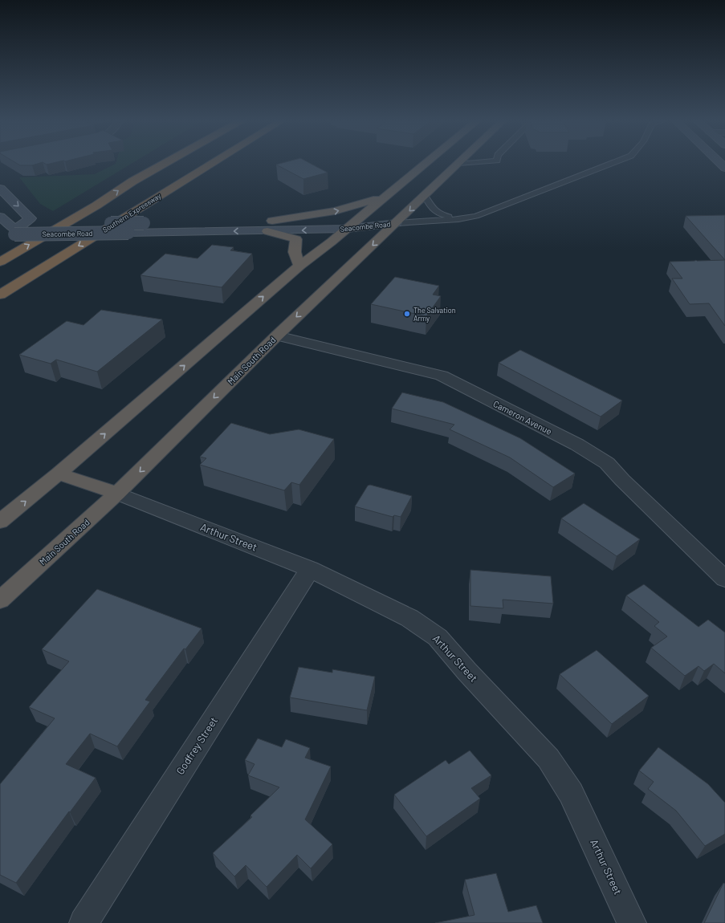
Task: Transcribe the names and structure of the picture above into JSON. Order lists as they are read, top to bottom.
{
  "streets": {
    "highway": ["Southern Expressway", "Main South Road"],
    "main road": ["Seacombe Road"],
    "street": ["Cameron Avenue", "Arthur Street", "Godfrey Street"]
  },
  "crossings": [
    ["Seacombe Road", "Main South Road"],
    ["Main South Road", "Cameron Avenue"],
    ["Main South Road", "Arthur Street"],
    ["Arthur Street", "Godfrey Street"]
  ],
  "places": ["The Salvation Army"]
}
